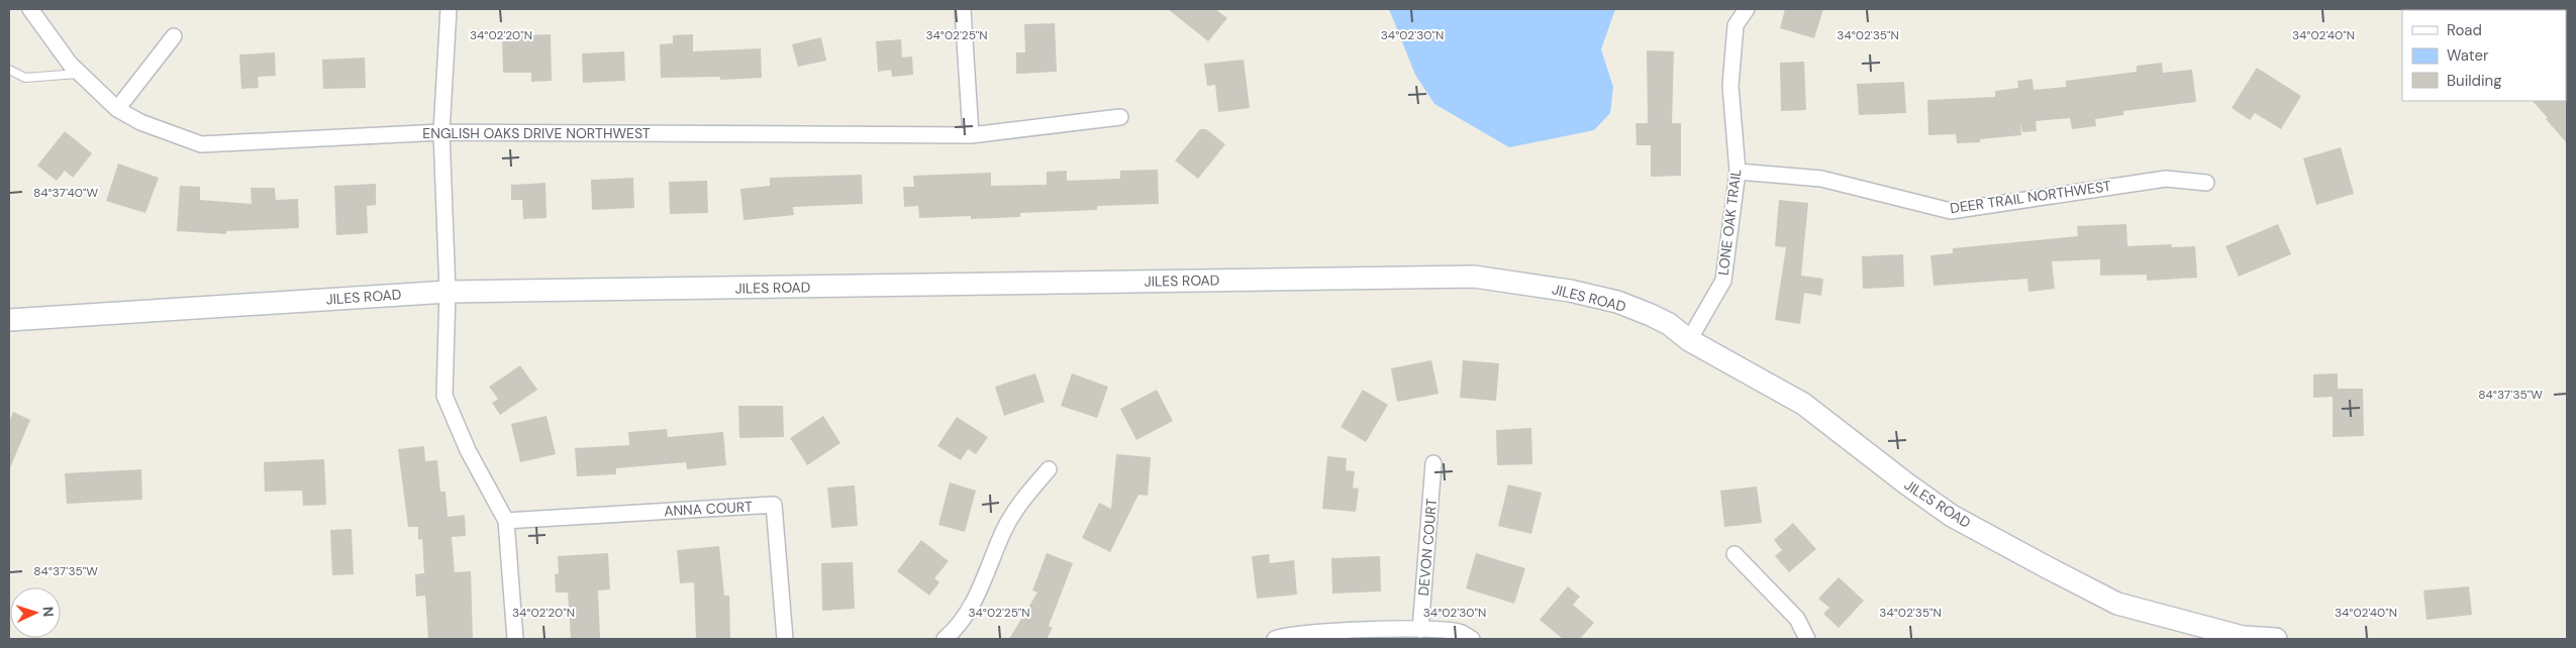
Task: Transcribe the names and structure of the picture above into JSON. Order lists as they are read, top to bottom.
{
  "streets": {
    "street": [
      "ENGLISH OAKS DRIVE NORTHWEST",
      "DEER TRAIL NORTHWEST",
      "LONE OAK TRAIL",
      "JILES ROAD",
      "ANNA COURT",
      "DEVON COURT"
    ]
  },
  "crossings": [
    ["DEER TRAIL NORTHWEST", "LONE OAK TRAIL"],
    ["LONE OAK TRAIL", "JILES ROAD"]
  ],
  "legend": ["Road", "Water", "Building"],
  "north": "right",
  "coordinates": [
    "34°02'20\"N",
    "34°02'25\"N",
    "34°02'30\"N",
    "34°02'35\"N",
    "34°02'40\"N",
    "84°37'40\"W",
    "84°37'35\"W"
  ]
}
